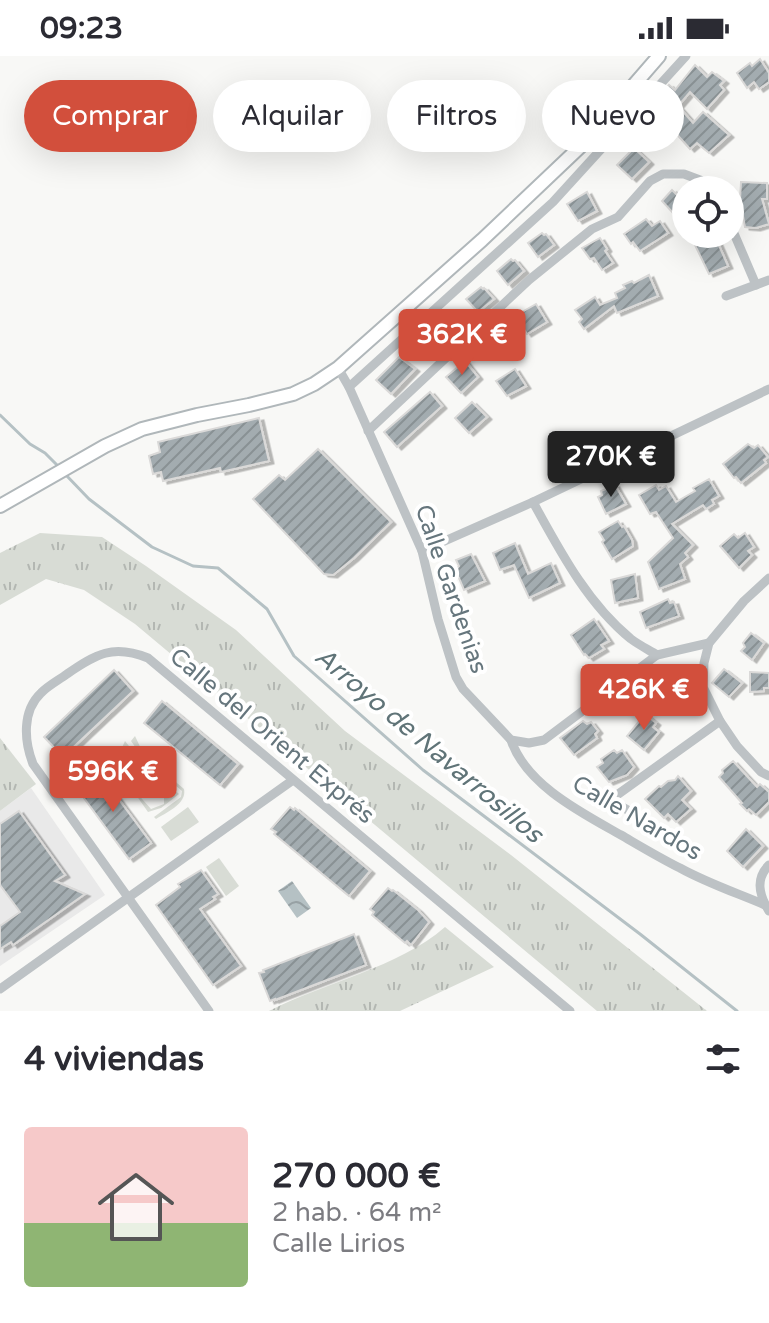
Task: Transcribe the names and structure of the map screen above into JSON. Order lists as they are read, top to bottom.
{
  "streets": {
    "street": ["Calle Gardenias", "Calle del Orient Exprés", "Calle Nardos"]
  },
  "crossings": [
    ["Calle Gardenias", "Calle Nardos"]
  ],
  "water": ["Arroyo de Navarrosillos"],
  "page": {
    "status": "09:23",
    "chip": [
      "Comprar",
      "Alquilar",
      "Filtros",
      "Nuevo"
    ],
    "price": [
      "362K €",
      "270K €",
      "426K €",
      "596K €"
    ],
    "heading": "4 viviendas",
    "list": [
      {
        "name": "270 000 €",
        "note": "2 hab. · 64 m² · Calle Lirios"
      }
    ]
  }
}
